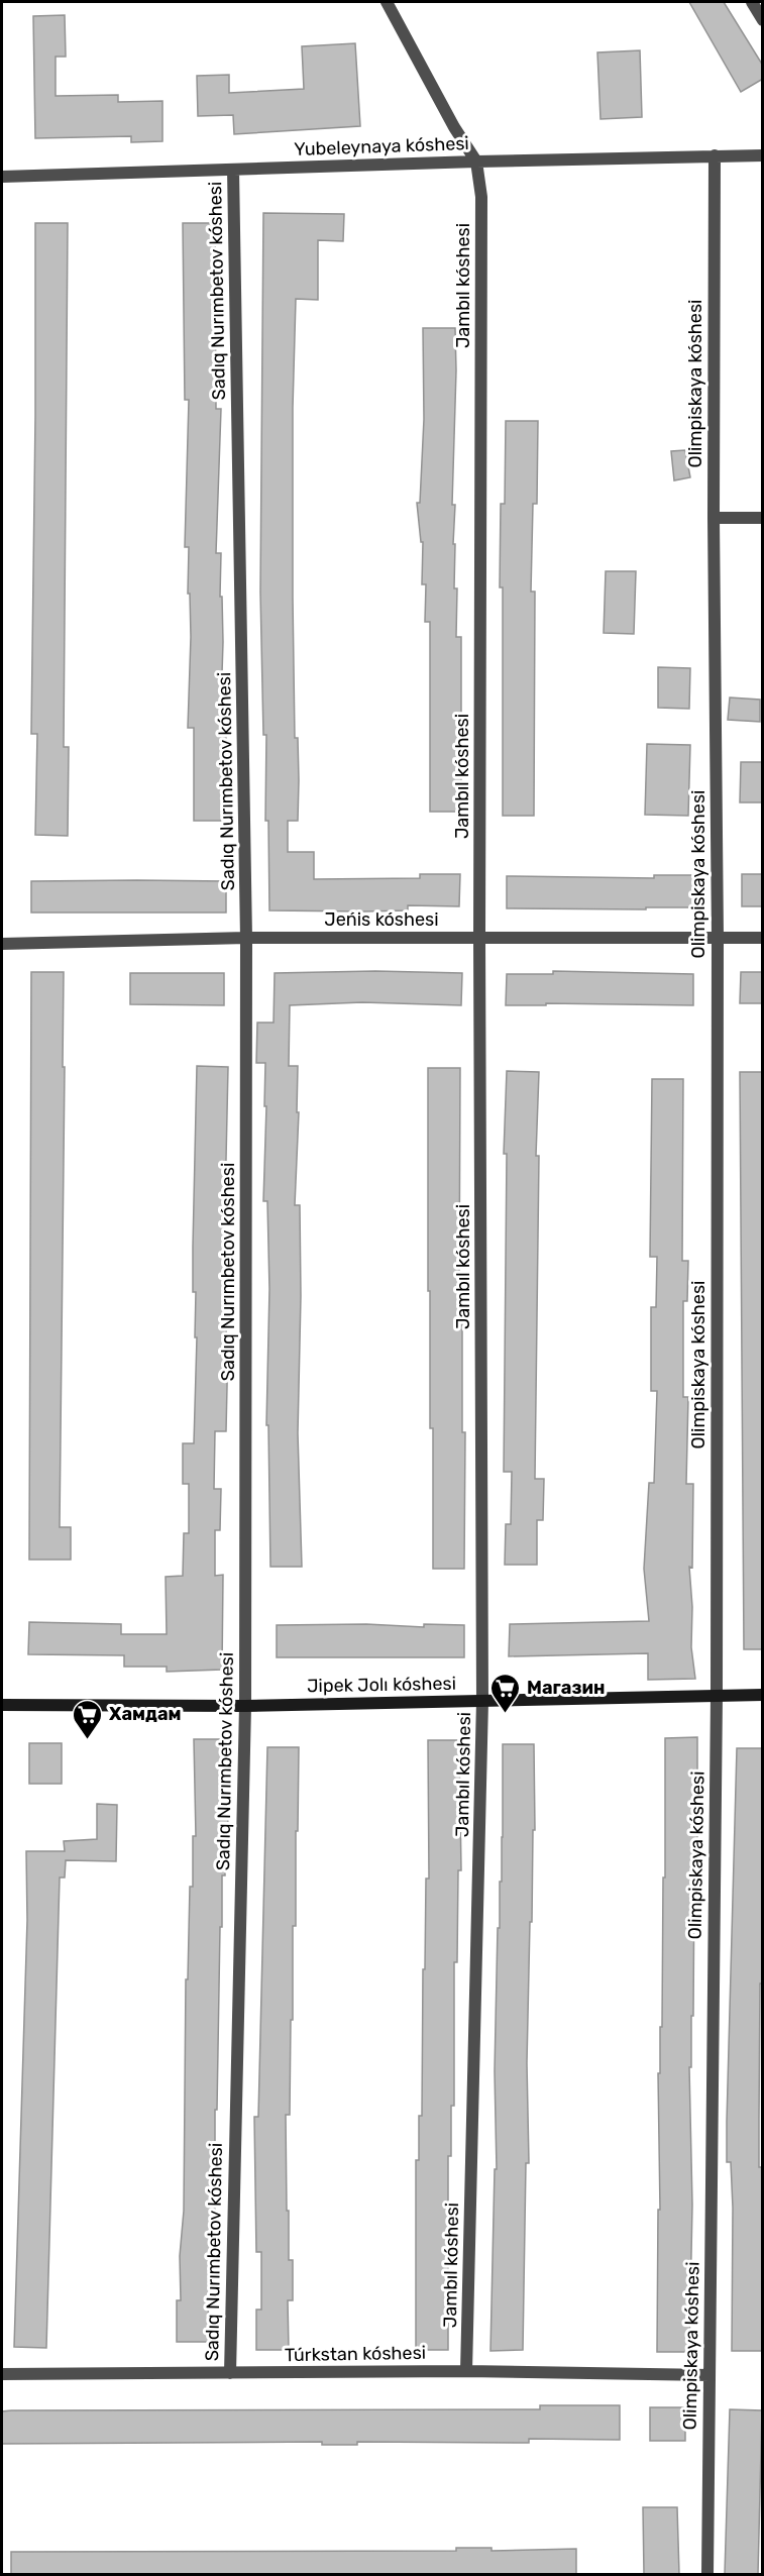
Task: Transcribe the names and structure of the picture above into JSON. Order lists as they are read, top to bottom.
{
  "streets": {
    "street": [
      "Yubeleynaya kóshesi",
      "Jambıl kóshesi",
      "Sadıq Nurımbetov kóshesi",
      "Olimpiskaya kóshesi",
      "Jeńis kóshesi",
      "Jipek Jolı kóshesi",
      "Túrkstan kóshesi"
    ]
  },
  "crossings": [
    ["Yubeleynaya kóshesi", "Jambıl kóshesi"],
    ["Yubeleynaya kóshesi", "Sadıq Nurımbetov kóshesi"],
    ["Yubeleynaya kóshesi", "Olimpiskaya kóshesi"],
    ["Jambıl kóshesi", "Jeńis kóshesi"],
    ["Jambıl kóshesi", "Jipek Jolı kóshesi"],
    ["Jambıl kóshesi", "Túrkstan kóshesi"],
    ["Sadıq Nurımbetov kóshesi", "Jeńis kóshesi"],
    ["Sadıq Nurımbetov kóshesi", "Jipek Jolı kóshesi"],
    ["Sadıq Nurımbetov kóshesi", "Túrkstan kóshesi"],
    ["Olimpiskaya kóshesi", "Jeńis kóshesi"],
    ["Olimpiskaya kóshesi", "Jipek Jolı kóshesi"],
    ["Olimpiskaya kóshesi", "Túrkstan kóshesi"]
  ],
  "places": {
    "supermarket": ["Магазин", "Хамдам"]
  }
}
